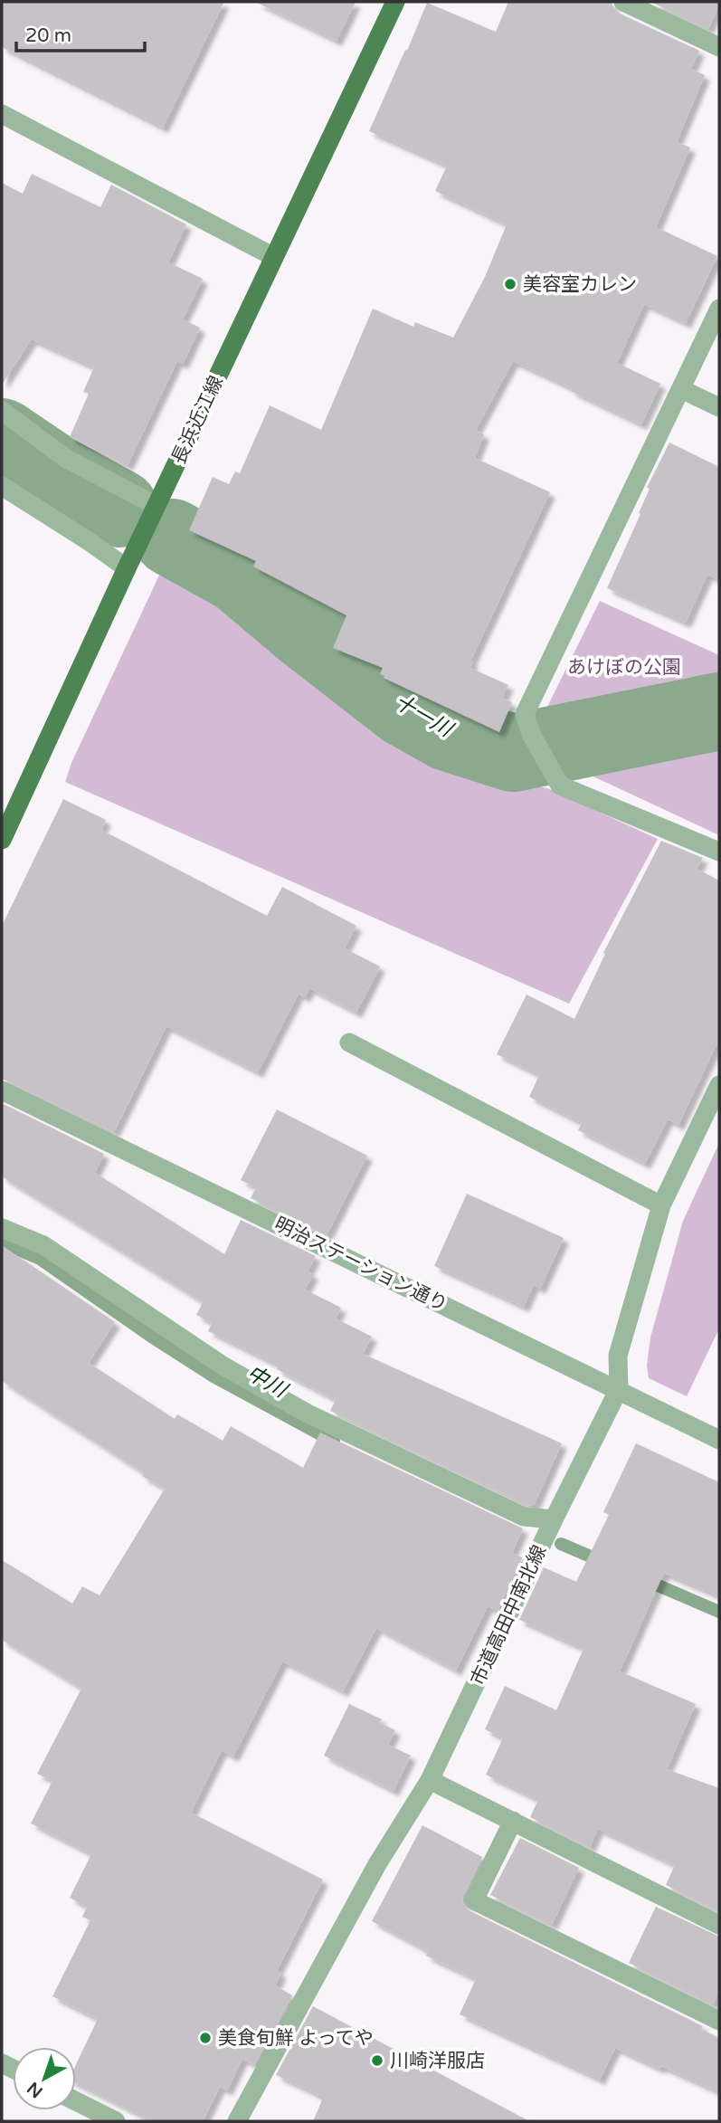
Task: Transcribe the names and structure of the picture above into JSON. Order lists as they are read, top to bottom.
{
  "streets": {
    "main road": ["長浜近江線"],
    "street": ["明治ステーション通り", "市道高田中南北線"]
  },
  "crossings": [
    ["明治ステーション通り", "市道高田中南北線"]
  ],
  "water": ["十一川", "中川"],
  "parks": ["あけぼの公園"],
  "places": ["美容室カレン", "美食旬鮮 よってや", "川崎洋服店"],
  "scale_bar": "20 m",
  "north": "bottom left"
}
